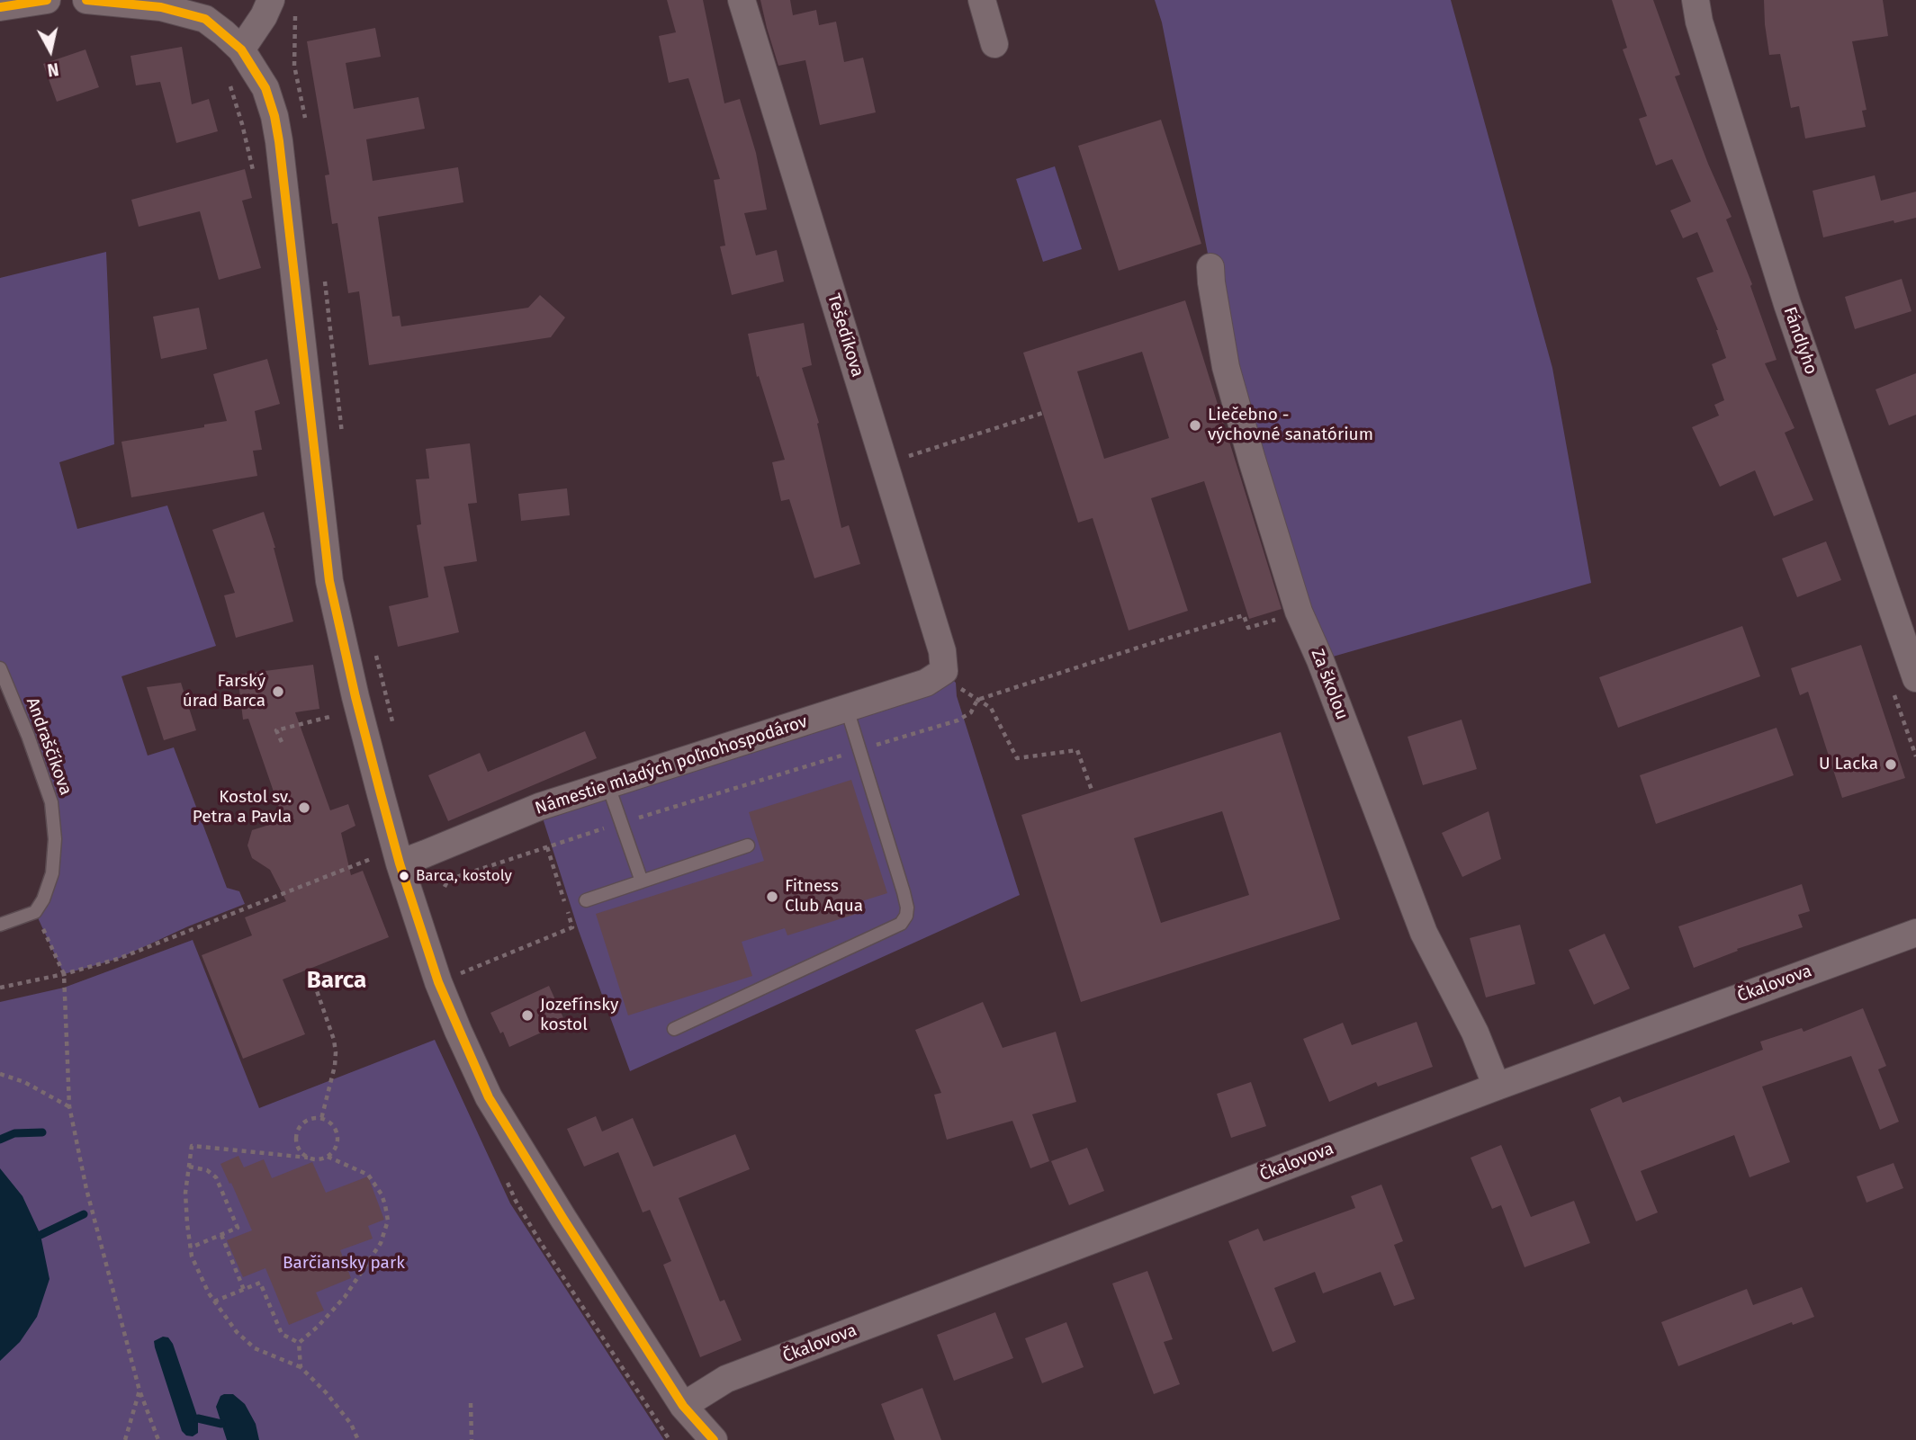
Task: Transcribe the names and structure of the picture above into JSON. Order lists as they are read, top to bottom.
{
  "streets": {
    "street": [
      "Tešedíkova",
      "Fándlyho",
      "Za školou",
      "Námestie mladých poľnohospodárov",
      "Čkalovova"
    ],
    "lane": ["Andraščíkova"]
  },
  "crossings": [
    ["Tešedíkova", "Námestie mladých poľnohospodárov"],
    ["Za školou", "Čkalovova"]
  ],
  "districts": ["Barca"],
  "parks": ["Barčiansky park"],
  "places": [
    "Liečebno - výchovné sanatórium",
    "Farský úrad Barca",
    "U Lacka",
    "Kostol sv. Petra a Pavla",
    "Barca, kostoly",
    "Fitness Club Aqua",
    "Jozefínsky kostol"
  ],
  "north": "bottom"
}
